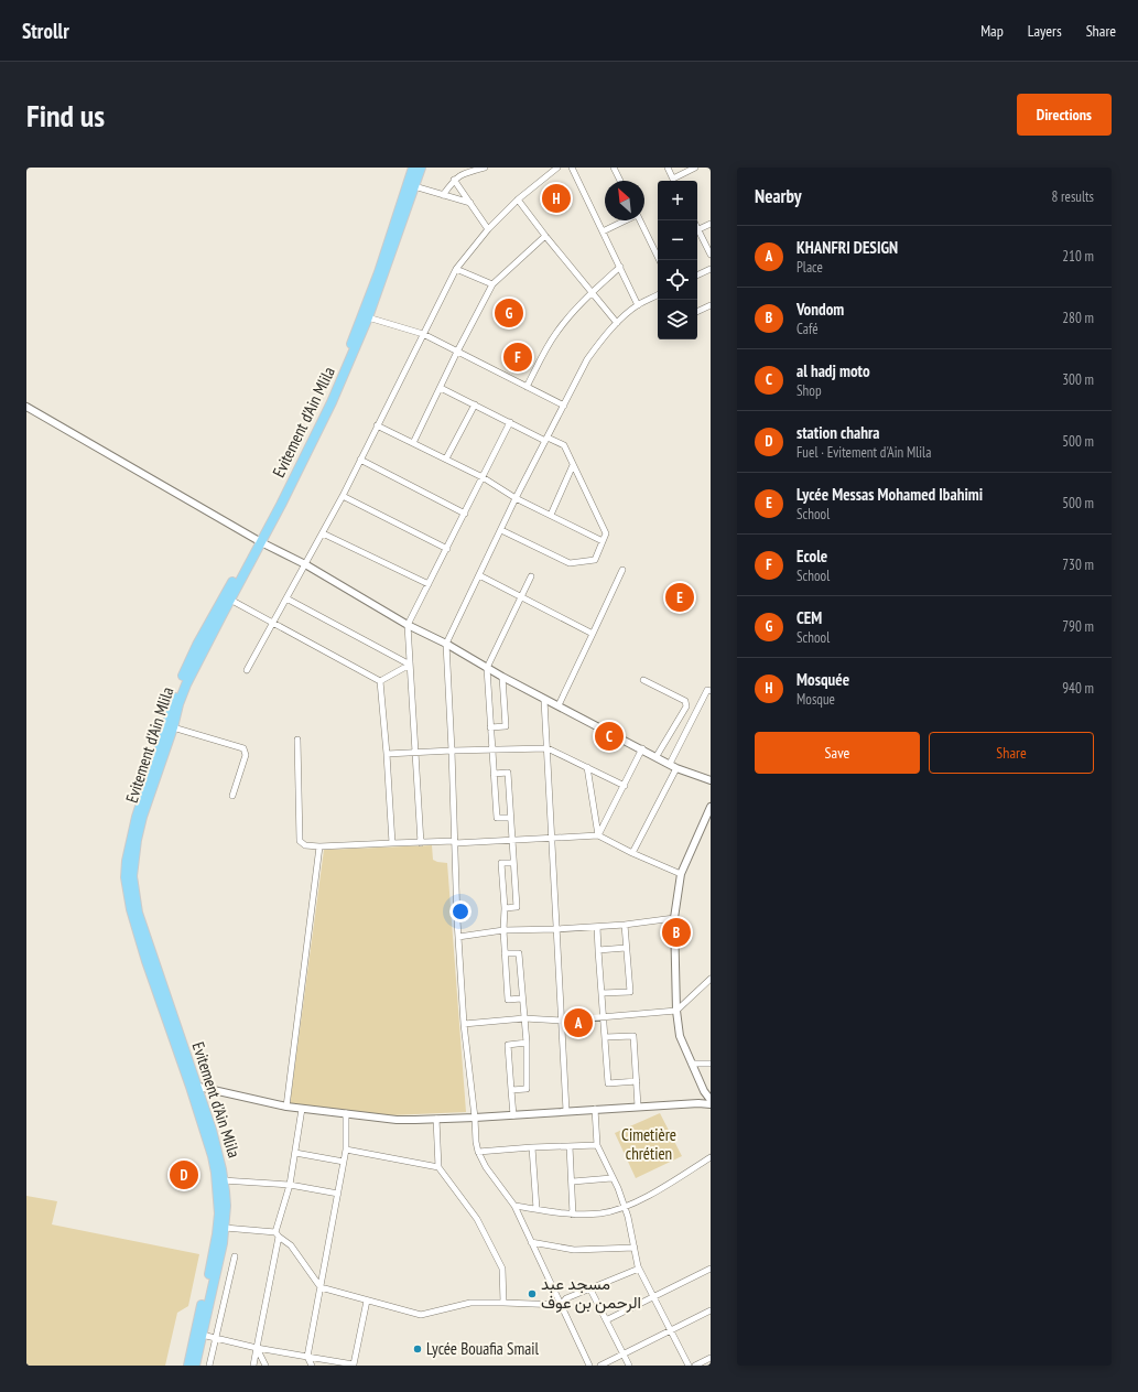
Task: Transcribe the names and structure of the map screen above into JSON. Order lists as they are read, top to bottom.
{
  "streets": {
    "highway": ["Evitement d'Ain Mlila"]
  },
  "parks": ["Cimetière chrétien"],
  "places": ["مسجد عبد الرحمن بن عوف", "Lycée Bouafia Smail"],
  "north": "top left",
  "page": {
    "header": "Strollr",
    "nav": ["Map", "Layers", "Share"],
    "buttons": [
      "Directions",
      ["Save", "Share"]
    ],
    "title": "Find us",
    "heading": ["Nearby", "8 results"],
    "map_buttons": ["+", "−"],
    "pins": [
      "H",
      "G",
      "F",
      "E",
      "C",
      "B",
      "A",
      "D"
    ],
    "list": [
      {
        "mark": "A",
        "name": "KHANFRI DESIGN",
        "note": "Place",
        "value": "210 m"
      },
      {
        "mark": "B",
        "name": "Vondom",
        "note": "Café",
        "value": "280 m"
      },
      {
        "mark": "C",
        "name": "al hadj moto",
        "note": "Shop",
        "value": "300 m"
      },
      {
        "mark": "D",
        "name": "station chahra",
        "note": "Fuel · Evitement d'Ain Mlila",
        "value": "500 m"
      },
      {
        "mark": "E",
        "name": "Lycée Messas Mohamed Ibahimi",
        "note": "School",
        "value": "500 m"
      },
      {
        "mark": "F",
        "name": "Ecole",
        "note": "School",
        "value": "730 m"
      },
      {
        "mark": "G",
        "name": "CEM",
        "note": "School",
        "value": "790 m"
      },
      {
        "mark": "H",
        "name": "Mosquée",
        "note": "Mosque",
        "value": "940 m"
      }
    ]
  }
}
